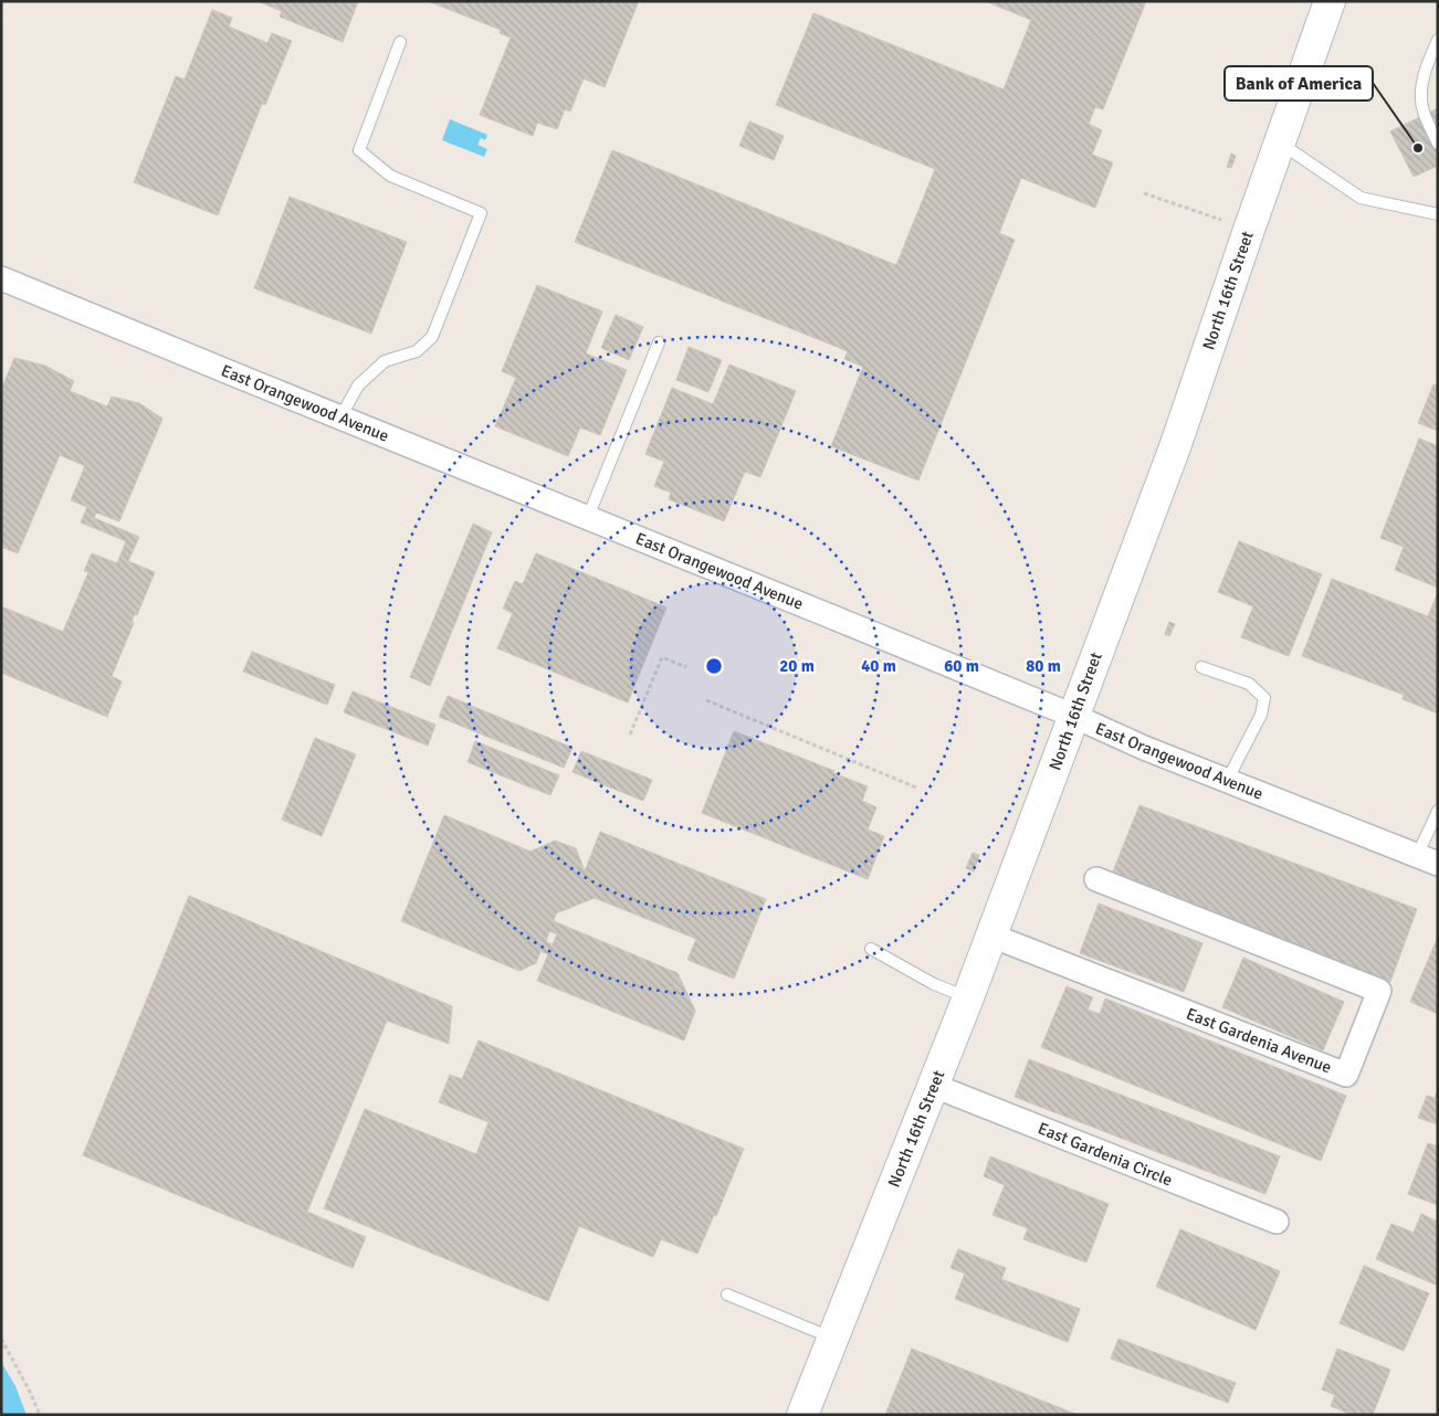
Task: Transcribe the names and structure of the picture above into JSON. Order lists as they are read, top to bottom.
{
  "streets": {
    "main road": ["North 16th Street"],
    "street": ["East Orangewood Avenue", "East Gardenia Avenue", "East Gardenia Circle"]
  },
  "crossings": [
    ["North 16th Street", "East Orangewood Avenue"],
    ["North 16th Street", "East Gardenia Avenue"],
    ["North 16th Street", "East Gardenia Circle"]
  ],
  "places": ["Bank of America"],
  "rings": [
    "20 m",
    "40 m",
    "60 m",
    "80 m"
  ]
}
